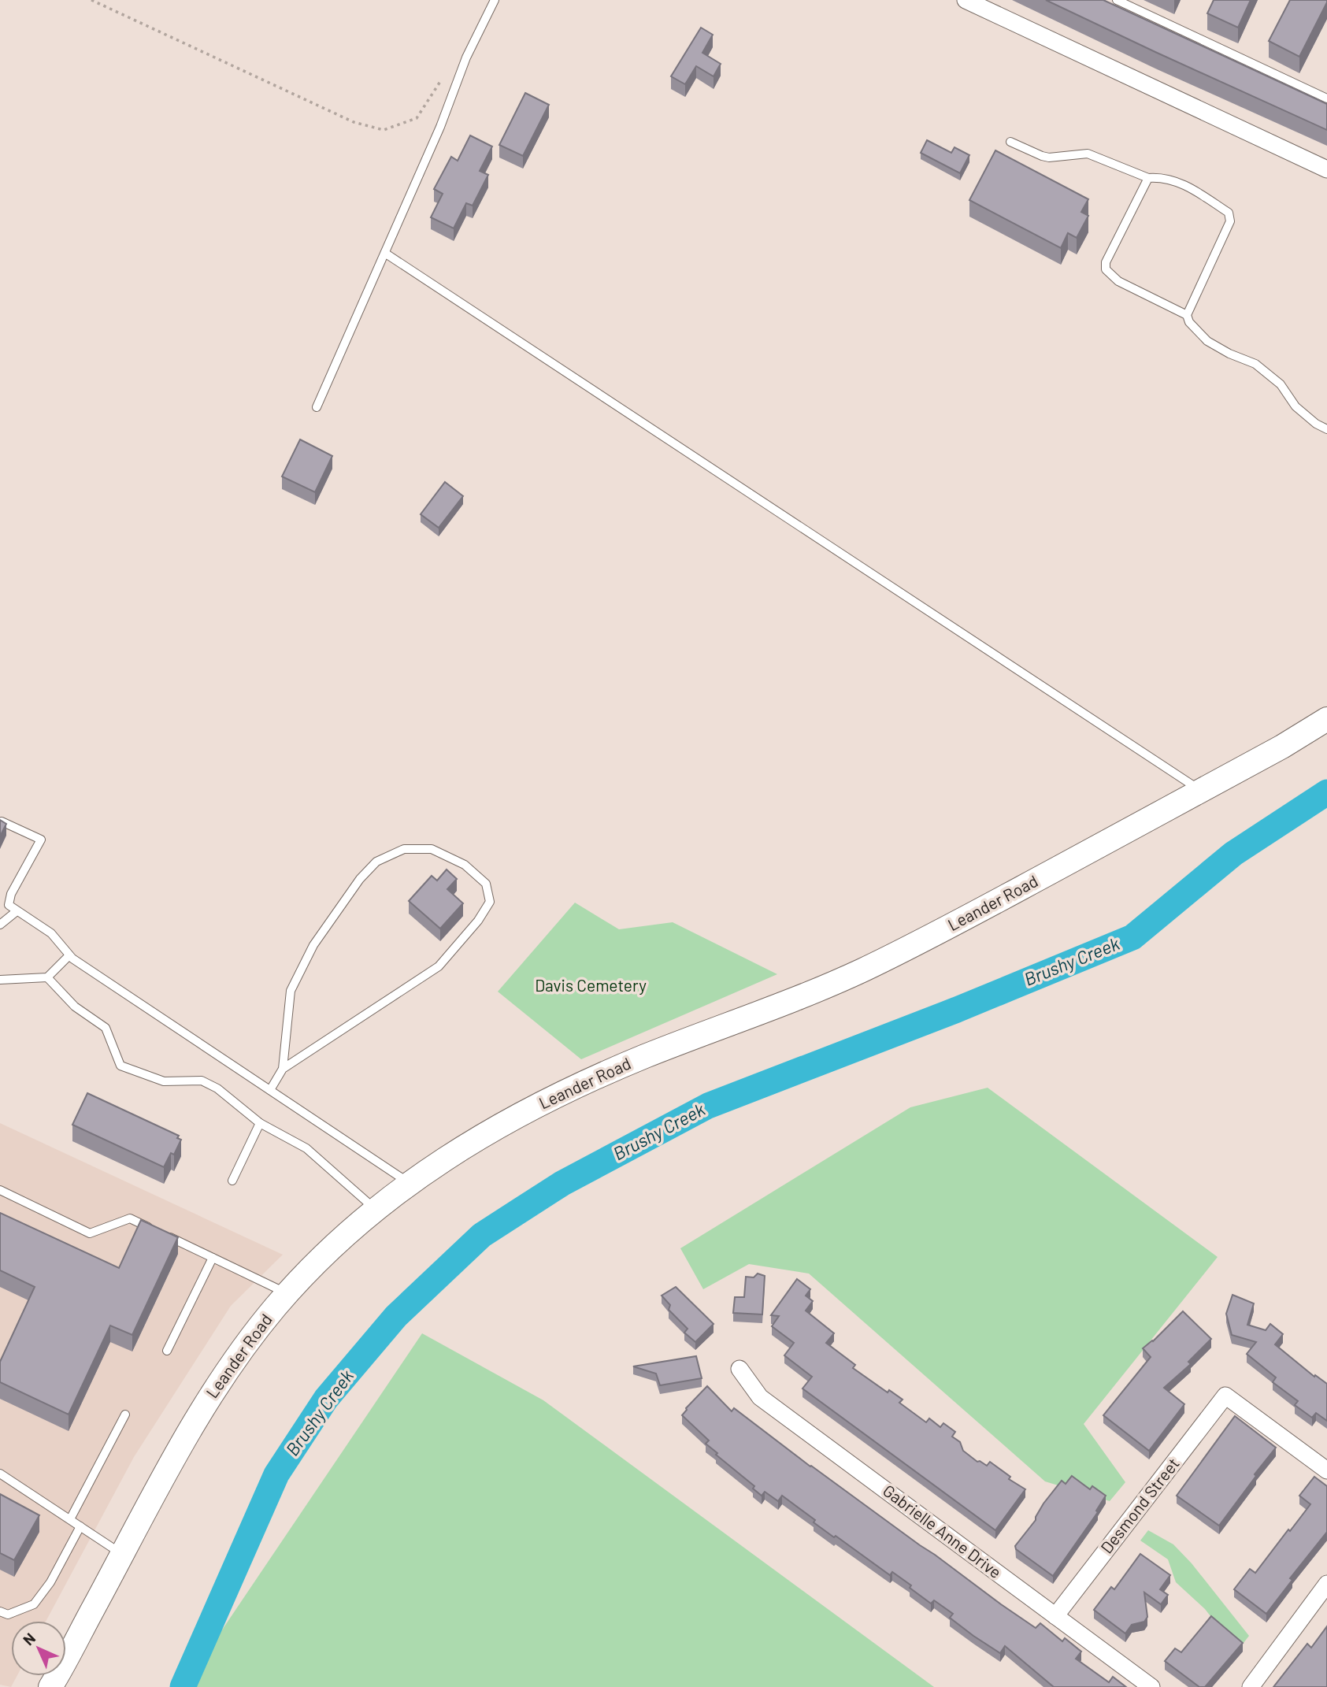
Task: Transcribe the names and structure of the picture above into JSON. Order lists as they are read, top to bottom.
{
  "streets": {
    "main road": ["Leander Road"],
    "street": ["Desmond Street", "Gabrielle Anne Drive"]
  },
  "crossings": [
    ["Desmond Street", "Gabrielle Anne Drive"]
  ],
  "water": ["Brushy Creek"],
  "parks": ["Davis Cemetery"],
  "north": "top left"
}
